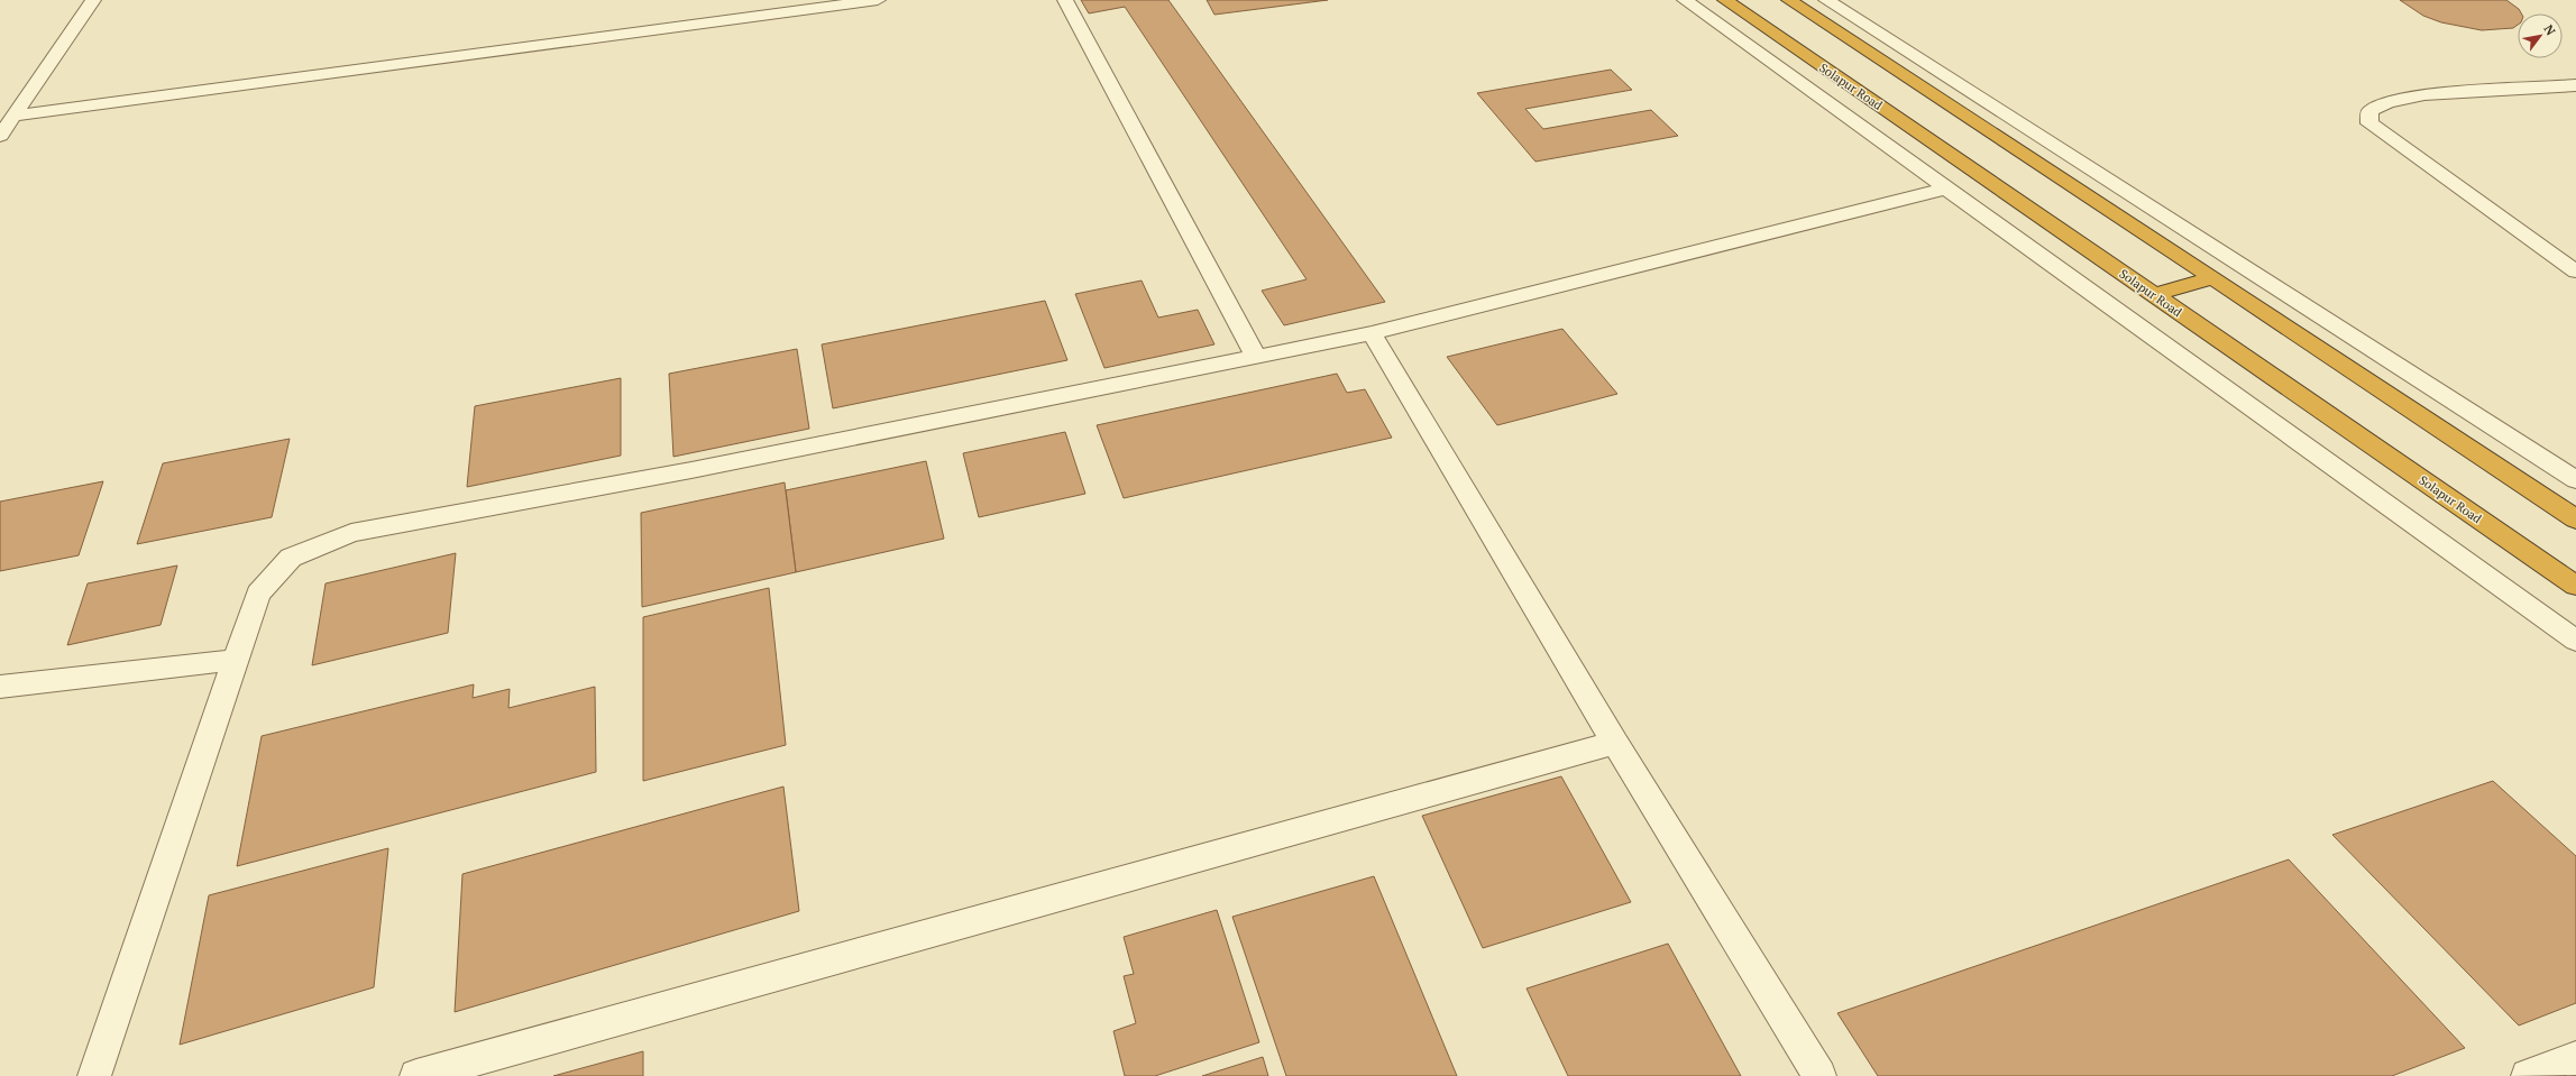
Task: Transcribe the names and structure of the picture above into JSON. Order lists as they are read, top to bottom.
{
  "streets": {
    "highway": ["Solapur Road"]
  },
  "north": "top right"
}
